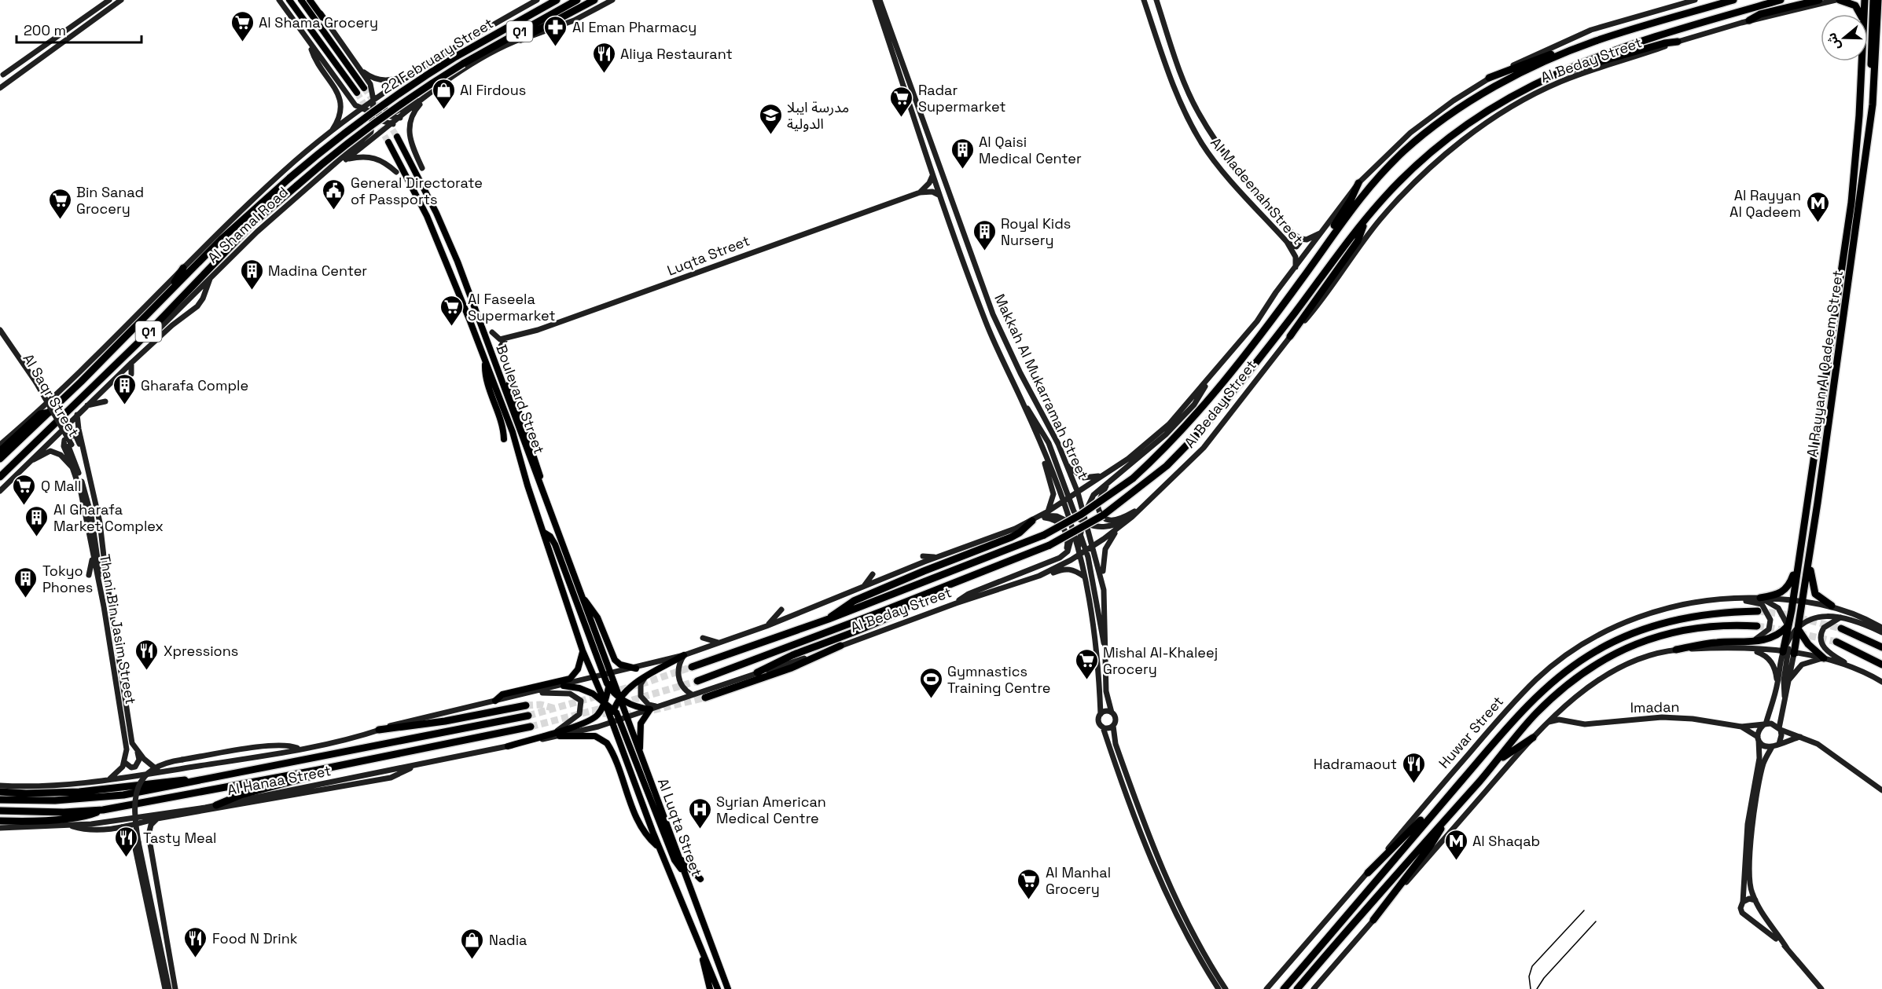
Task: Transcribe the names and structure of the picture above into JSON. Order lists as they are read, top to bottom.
{
  "streets": {
    "highway": [
      "Q1",
      "22 February Street",
      "Al Beday Street",
      "Al Shamal Road",
      "Al Rayyan Al Qadeem Street",
      "Huwar Street",
      "Al Hanaa Street"
    ],
    "main road": [
      "Al Madeenah Street",
      "Luqta Street",
      "Makkah Al Mukarramah Street",
      "Al Saqr Street",
      "Boulevard Street",
      "Thani Bin Jasim Street",
      "Imadan",
      "Al Luqta Street"
    ]
  },
  "crossings": [
    ["22 February Street", "Al Shamal Road"],
    ["Al Beday Street", "Al Madeenah Street"],
    ["Al Beday Street", "Makkah Al Mukarramah Street"],
    ["Al Beday Street", "Boulevard Street"],
    ["Al Beday Street", "Al Hanaa Street"],
    ["Al Beday Street", "Al Luqta Street"],
    ["Al Shamal Road", "Thani Bin Jasim Street"],
    ["Luqta Street", "Makkah Al Mukarramah Street"],
    ["Al Rayyan Al Qadeem Street", "Imadan"],
    ["Al Rayyan Al Qadeem Street", "Huwar Street"],
    ["Al Saqr Street", "Thani Bin Jasim Street"],
    ["Boulevard Street", "Al Luqta Street"]
  ],
  "places": {
    "supermarket": [
      "Al Shama Grocery",
      "Radar Supermarket",
      "Bin Sanad Grocery",
      "Al Faseela Supermarket",
      "Q Mall",
      "Mishal Al-Khaleej Grocery",
      "Al Manhal Grocery"
    ],
    "pharmacy": ["Al Eman Pharmacy"],
    "restaurant": [
      "Aliya Restaurant",
      "Xpressions",
      "Hadramaout",
      "Tasty Meal",
      "Food N Drink"
    ],
    "shop": ["Al Firdous", "Nadia"],
    "school or university": ["مدرسة ايبلا الدولية"],
    "building": [
      "Al Qaisi Medical Center",
      "Royal Kids Nursery",
      "Madina Center",
      "Gharafa Comple",
      "Al Gharafa Market Complex",
      "Tokyo Phones"
    ],
    "public building": ["General Directorate of Passports"],
    "metro station": ["Al Rayyan Al Qadeem", "Al Shaqab"],
    "sports": ["Gymnastics Training Centre"],
    "hospital": ["Syrian American Medical Centre"]
  },
  "scale_bar": "200 m",
  "north": "left"
}
